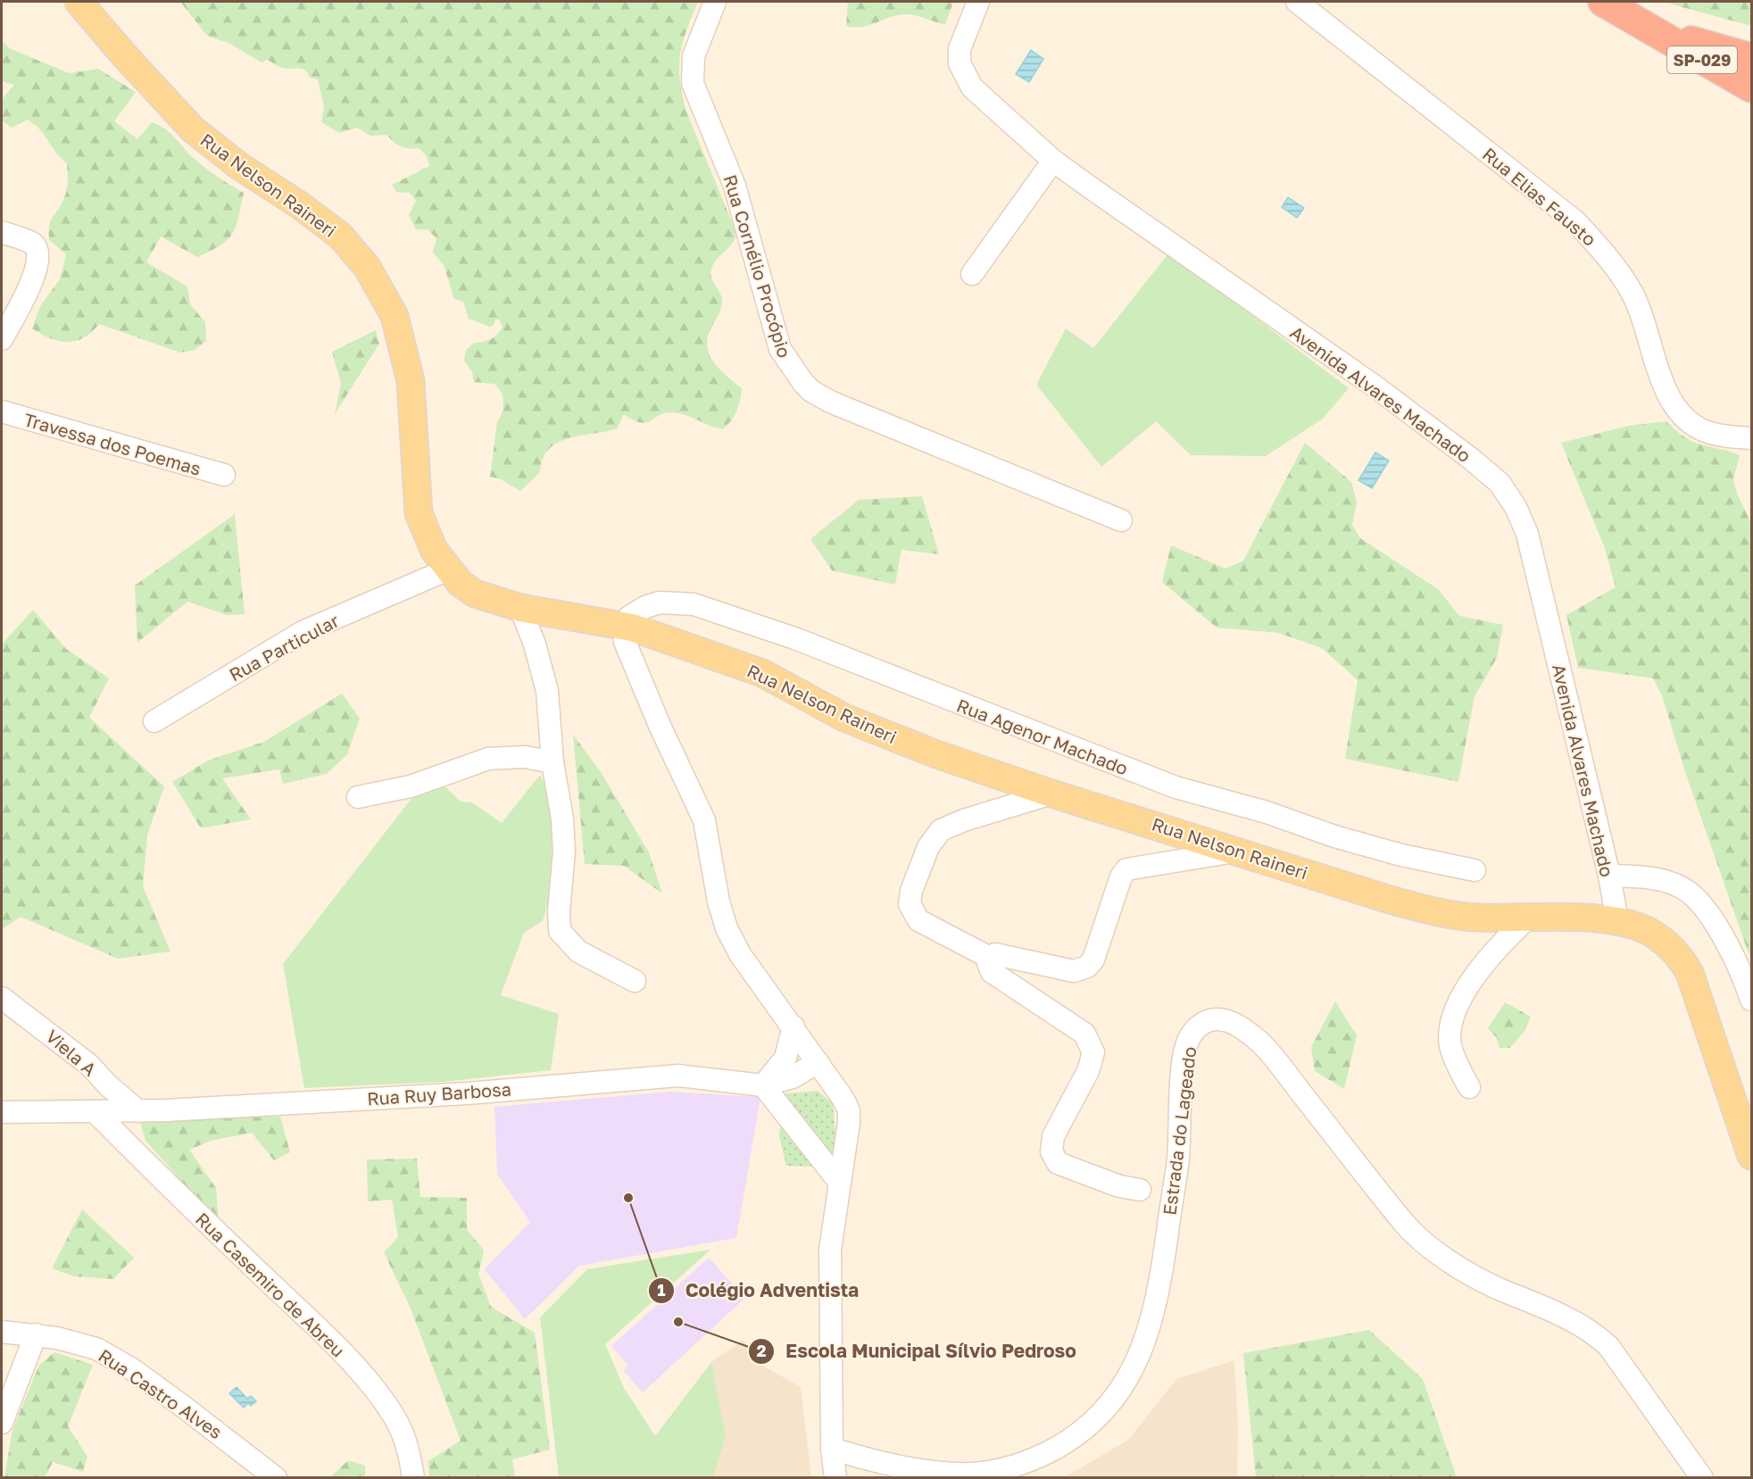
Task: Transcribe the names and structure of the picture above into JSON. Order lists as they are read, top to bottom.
{
  "streets": {
    "highway": ["SP-029"],
    "main road": ["Rua Nelson Raineri"],
    "street": [
      "Rua Elias Fausto",
      "Rua Cornélio Procópio",
      "Avenida Alvares Machado",
      "Travessa dos Poemas",
      "Rua Particular",
      "Rua Agenor Machado",
      "Viela A",
      "Rua Ruy Barbosa",
      "Estrada do Lageado",
      "Rua Casemiro de Abreu",
      "Rua Castro Alves"
    ]
  },
  "crossings": [
    ["Rua Nelson Raineri", "Avenida Alvares Machado"],
    ["Rua Nelson Raineri", "Rua Particular"],
    ["Rua Nelson Raineri", "Rua Agenor Machado"],
    ["Viela A", "Rua Ruy Barbosa"],
    ["Rua Ruy Barbosa", "Rua Casemiro de Abreu"]
  ],
  "places": ["Colégio Adventista", "Escola Municipal Sílvio Pedroso"]
}
